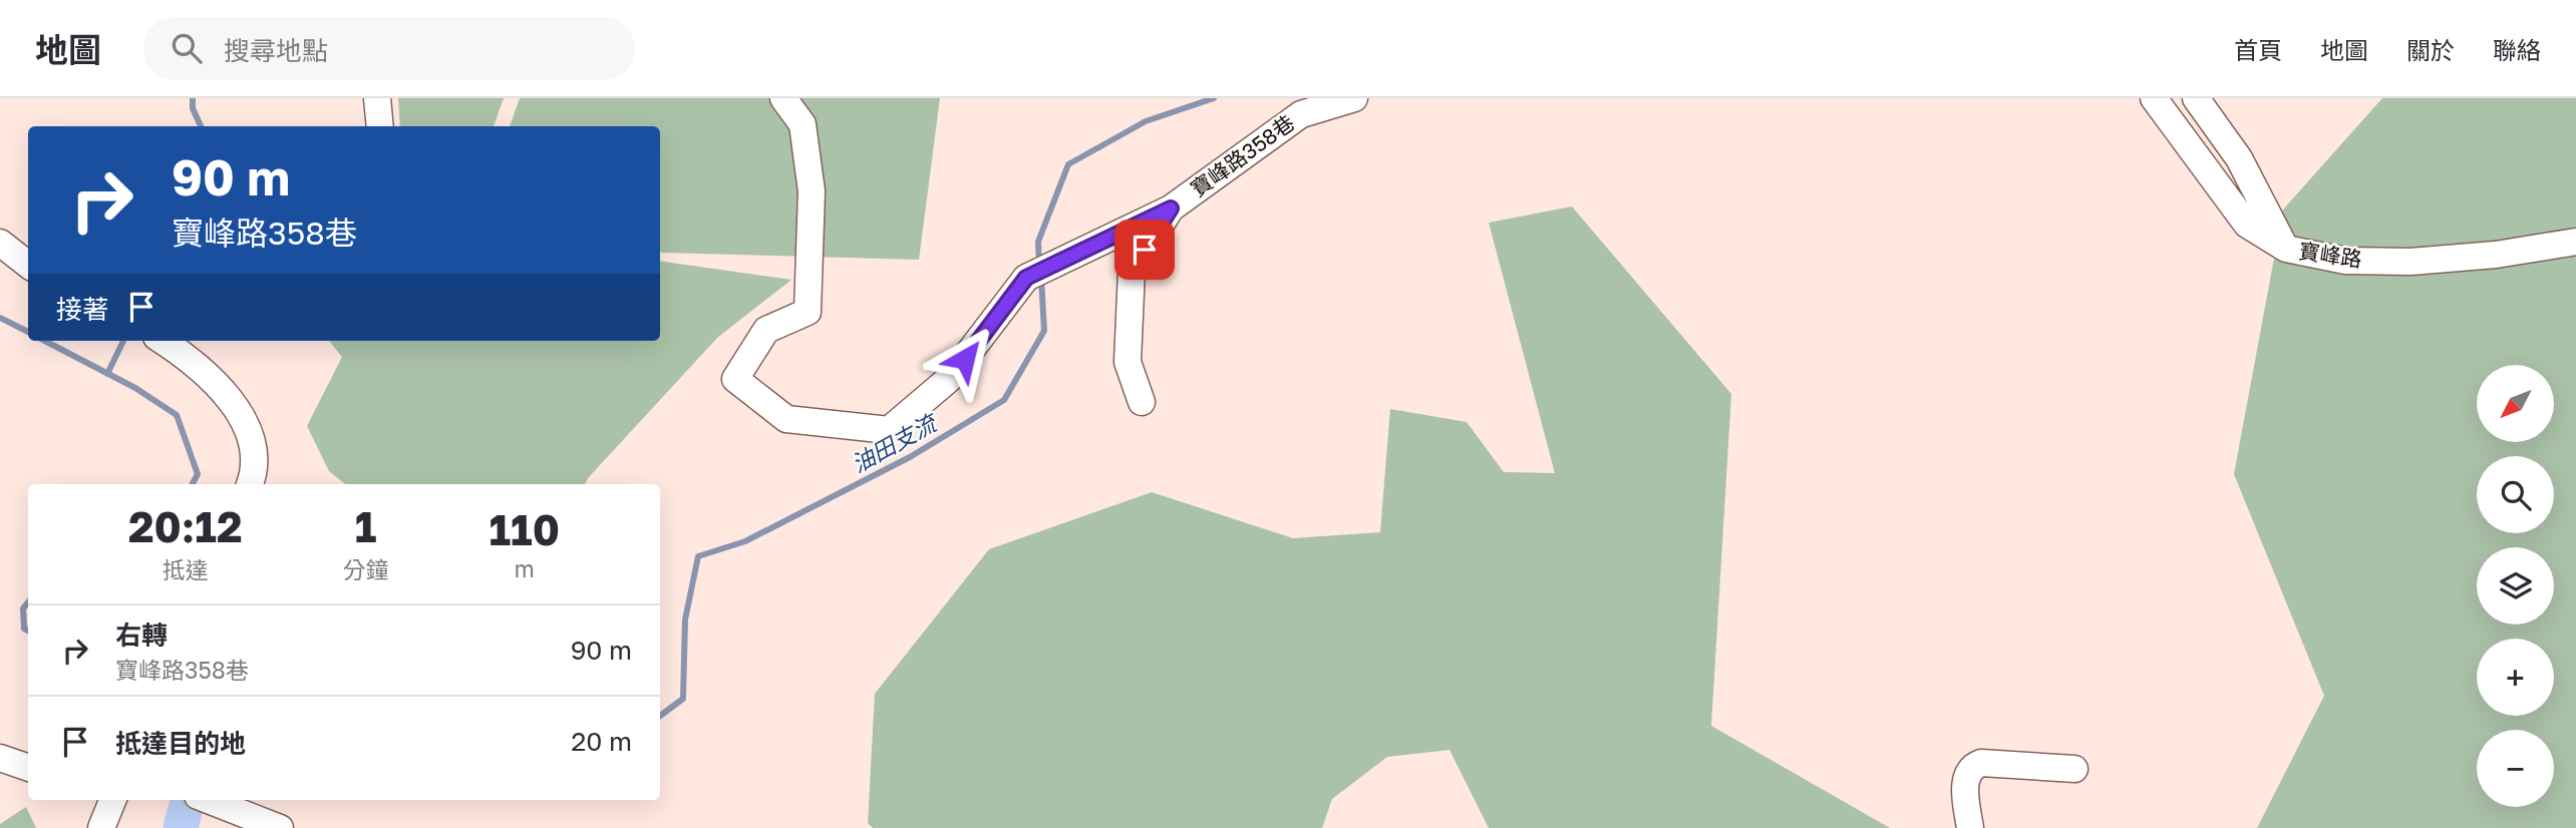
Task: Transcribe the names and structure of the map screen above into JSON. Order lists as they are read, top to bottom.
{
  "streets": {
    "street": ["寶峰路358巷", "寶峰路"]
  },
  "water": ["油田支流"],
  "north": "bottom left",
  "page": {
    "header": "地圖",
    "search": "搜尋地點",
    "nav": [
      "首頁",
      "地圖",
      "關於",
      "聯絡"
    ],
    "turn": ["90 m", "寶峰路358巷"],
    "then": "接著",
    "map_buttons": ["+", "−"],
    "eta": [
      "20:12",
      "抵達",
      "1",
      "分鐘",
      "110",
      "m"
    ],
    "list": [
      {
        "name": "右轉",
        "note": "寶峰路358巷",
        "value": "90 m"
      },
      {
        "name": "抵達目的地",
        "value": "20 m"
      }
    ]
  }
}
